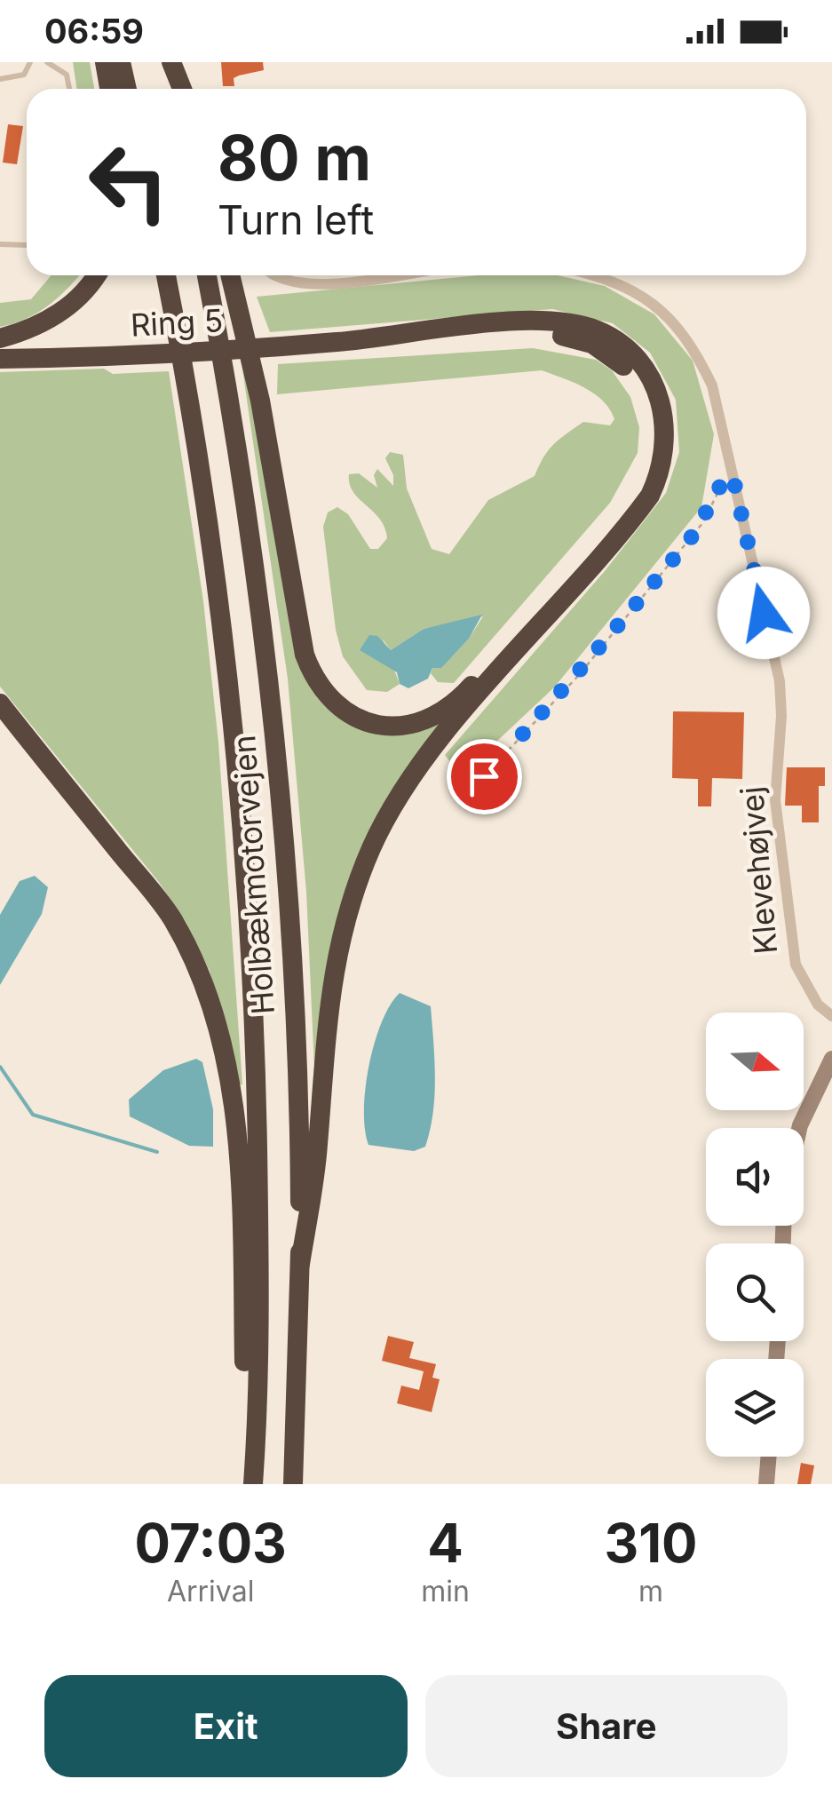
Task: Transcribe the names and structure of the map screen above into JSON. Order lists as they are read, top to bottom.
{
  "streets": {
    "highway": ["Ring 5", "Holbækmotorvejen"],
    "street": ["Klevehøjvej"]
  },
  "north": "right",
  "page": {
    "status": "06:59",
    "turn": ["80 m", "Turn left"],
    "eta": [
      "07:03",
      "Arrival",
      "4",
      "min",
      "310",
      "m"
    ],
    "buttons": ["Exit", "Share"]
  }
}
